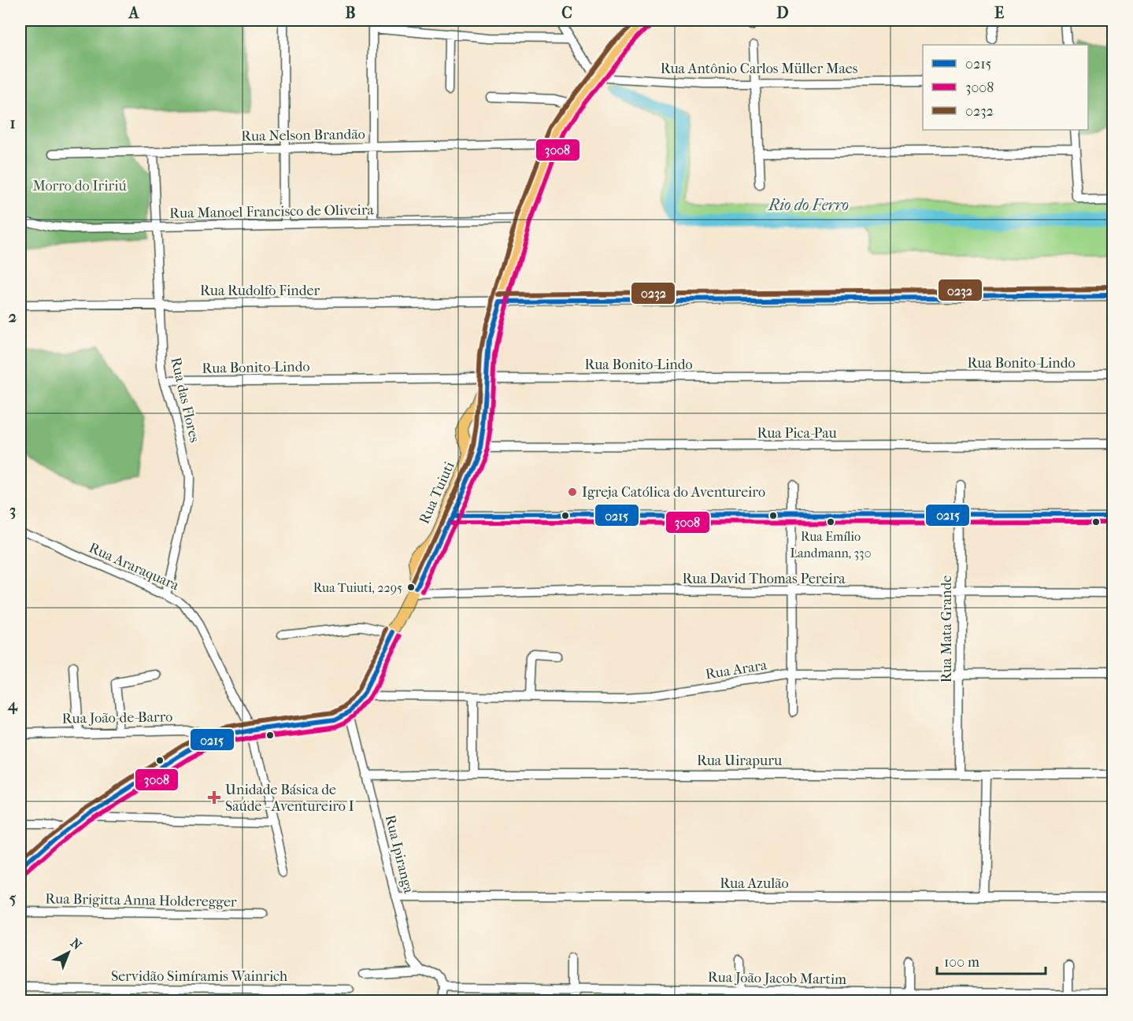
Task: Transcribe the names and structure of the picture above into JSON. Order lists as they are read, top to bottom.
{
  "streets": {
    "main road": ["Rua Tuiuti"],
    "street": [
      "Rua Antônio Carlos Müller Maes",
      "Rua Nelson Brandão",
      "Rua Manoel Francisco de Oliveira",
      "Rua Rudolfo Finder",
      "Rua Bonito-Lindo",
      "Rua das Flores",
      "Rua Pica-Pau",
      "Rua Araraquara",
      "Rua David Thomas Pereira",
      "Rua Mata Grande",
      "Rua Arara",
      "Rua João-de-Barro",
      "Rua Uirapuru",
      "Rua Ipiranga",
      "Rua Azulão",
      "Rua Brigitta Anna Holderegger",
      "Servidão Simíramis Wainrich",
      "Rua João Jacob Martim"
    ]
  },
  "crossings": [
    ["Rua Antônio Carlos Müller Maes", "Rua Tuiuti"],
    ["Rua Nelson Brandão", "Rua das Flores"],
    ["Rua Nelson Brandão", "Rua Tuiuti"],
    ["Rua Manoel Francisco de Oliveira", "Rua das Flores"],
    ["Rua Manoel Francisco de Oliveira", "Rua Tuiuti"],
    ["Rua Rudolfo Finder", "Rua das Flores"],
    ["Rua Rudolfo Finder", "Rua Tuiuti"],
    ["Rua Bonito-Lindo", "Rua das Flores"],
    ["Rua Bonito-Lindo", "Rua Tuiuti"],
    ["Rua das Flores", "Rua Araraquara"],
    ["Rua Pica-Pau", "Rua Tuiuti"],
    ["Rua Tuiuti", "Rua Araraquara"],
    ["Rua Tuiuti", "Rua David Thomas Pereira"],
    ["Rua Tuiuti", "Rua Arara"],
    ["Rua Tuiuti", "Rua João-de-Barro"],
    ["Rua Tuiuti", "Rua Ipiranga"],
    ["Rua David Thomas Pereira", "Rua Mata Grande"],
    ["Rua Mata Grande", "Rua Arara"],
    ["Rua Mata Grande", "Rua Uirapuru"],
    ["Rua Uirapuru", "Rua Ipiranga"],
    ["Rua Ipiranga", "Rua Azulão"],
    ["Rua Ipiranga", "Rua João Jacob Martim"]
  ],
  "water": ["Rio do Ferro"],
  "parks": ["Morro do Iririú"],
  "places": {
    "other": ["Igreja Católica do Aventureiro", "Rua Emílio Landmann, 330", "Rua Tuiuti, 2295"],
    "health": ["Unidade Básica de Saúde - Aventureiro I"]
  },
  "lines": ["transit line 0232", "transit line 3008", "transit line 0215"],
  "legend": ["0215", "3008", "0232"],
  "scale_bar": "100 m",
  "north": "top right",
  "grid": {
    "columns": [
      "A",
      "B",
      "C",
      "D",
      "E"
    ],
    "rows": [
      "1",
      "2",
      "3",
      "4",
      "5"
    ]
  }
}
